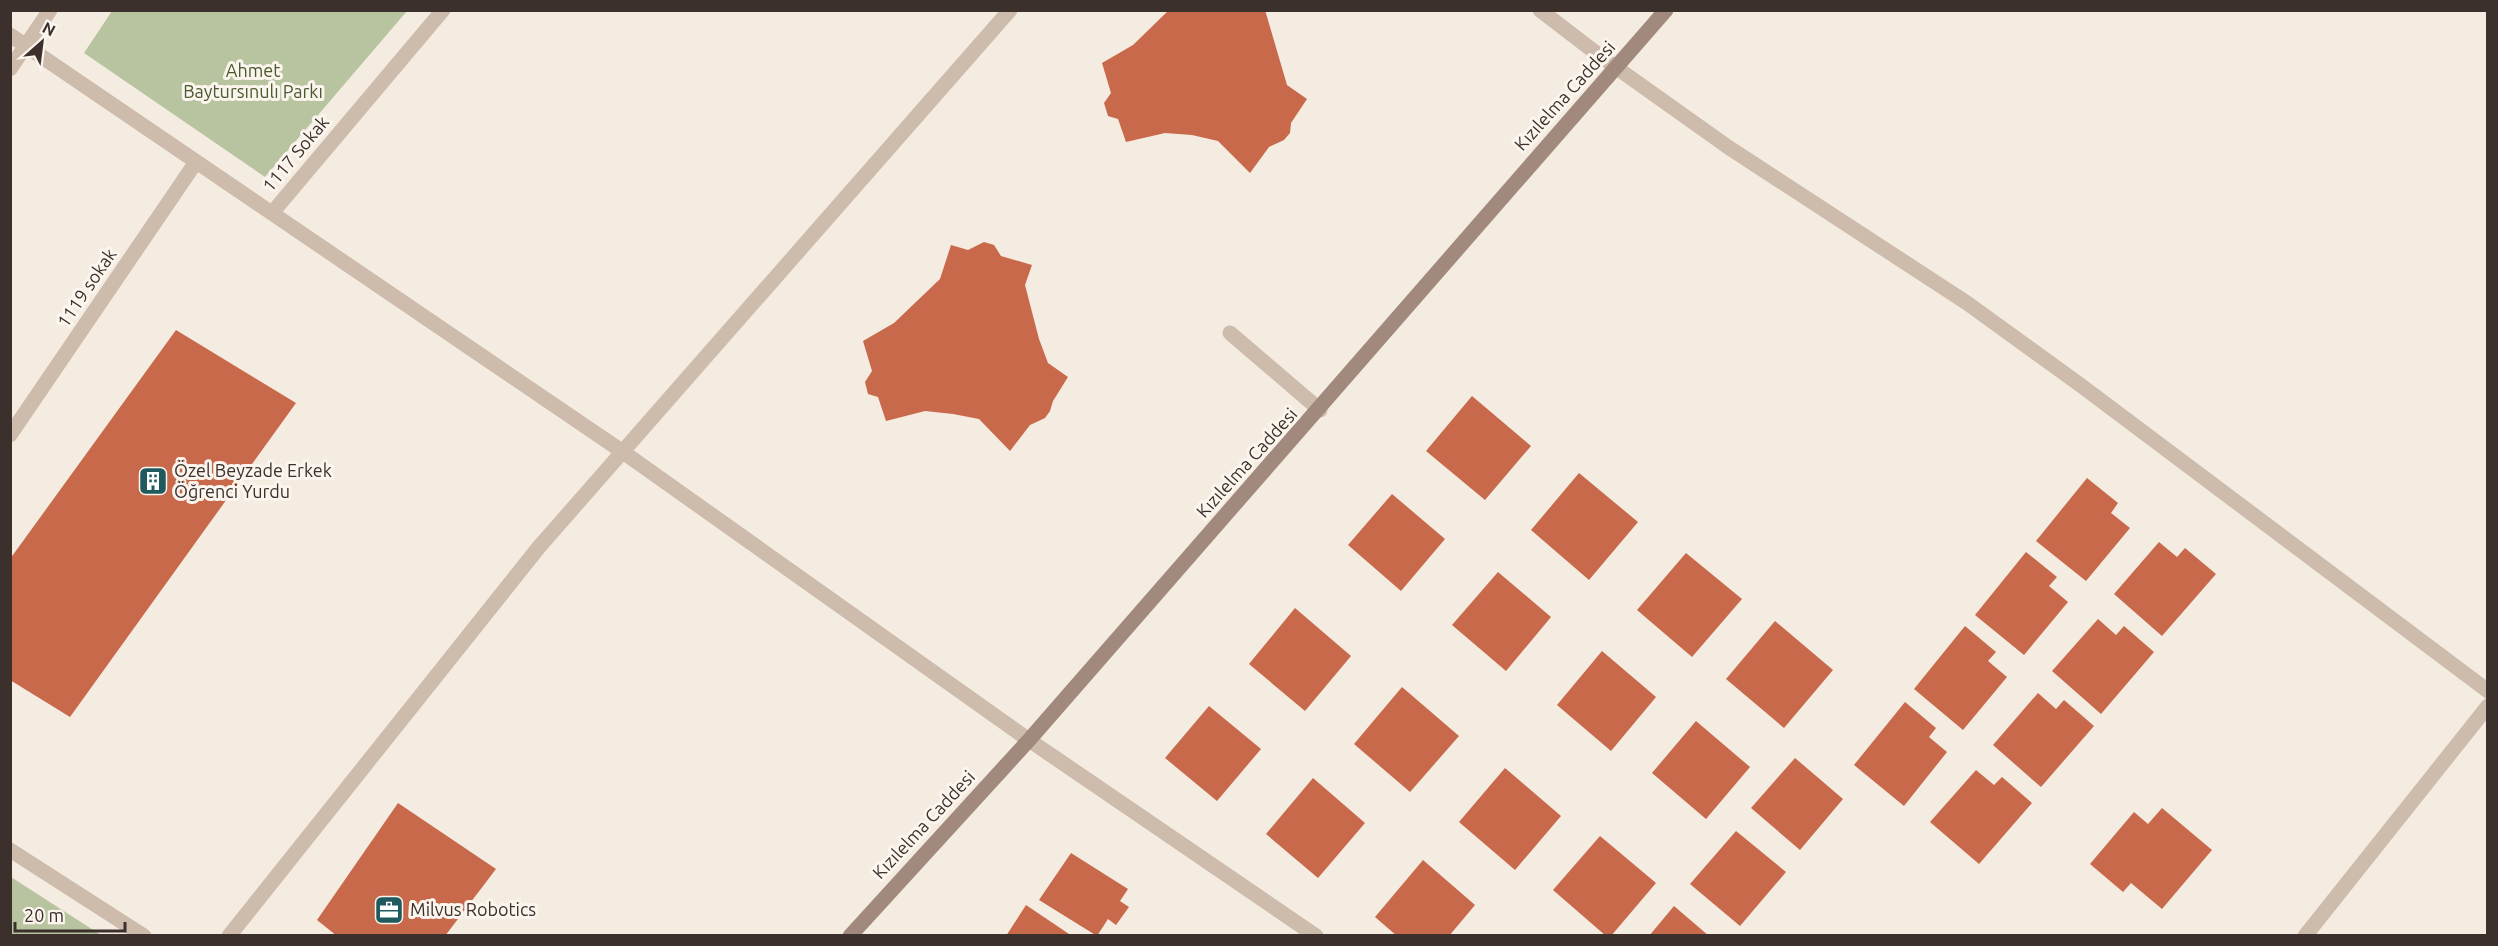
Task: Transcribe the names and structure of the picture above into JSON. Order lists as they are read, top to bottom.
{
  "streets": {
    "street": ["Kızılelma Caddesi", "1117 Sokak", "1119 sokak"]
  },
  "parks": ["Ahmet Baytursınulı Parkı"],
  "places": {
    "building": ["Özel Beyzade Erkek Öğrenci Yurdu"],
    "office": ["Milvus Robotics"]
  },
  "scale_bar": "20 m",
  "north": "top right"
}
